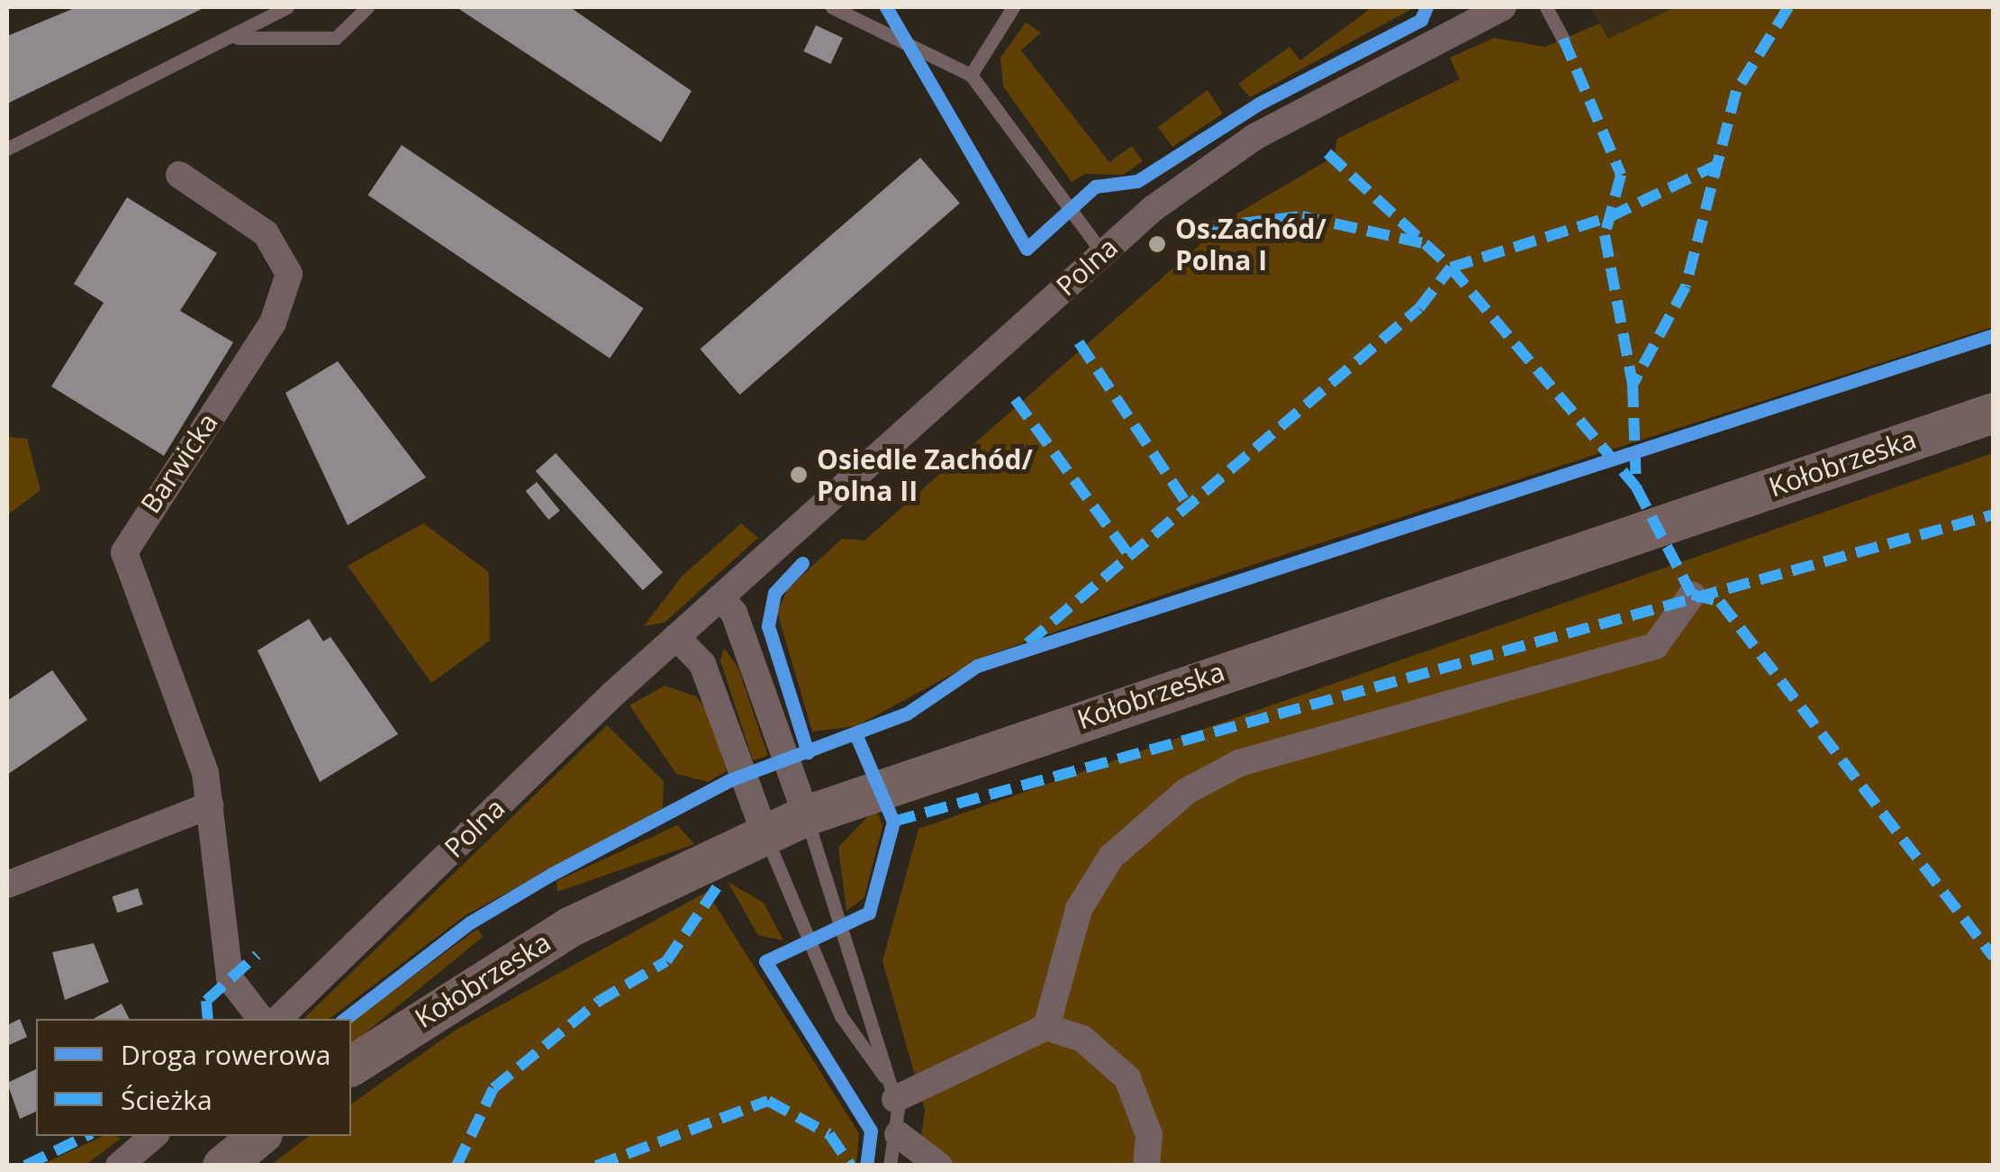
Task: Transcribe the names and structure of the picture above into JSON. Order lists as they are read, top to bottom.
{
  "streets": {
    "main road": ["Kołobrzeska"],
    "street": ["Polna", "Barwicka"]
  },
  "places": ["Os.Zachód/ Polna I", "Osiedle Zachód/ Polna II"],
  "legend": ["Droga rowerowa", "Ścieżka"]
}
